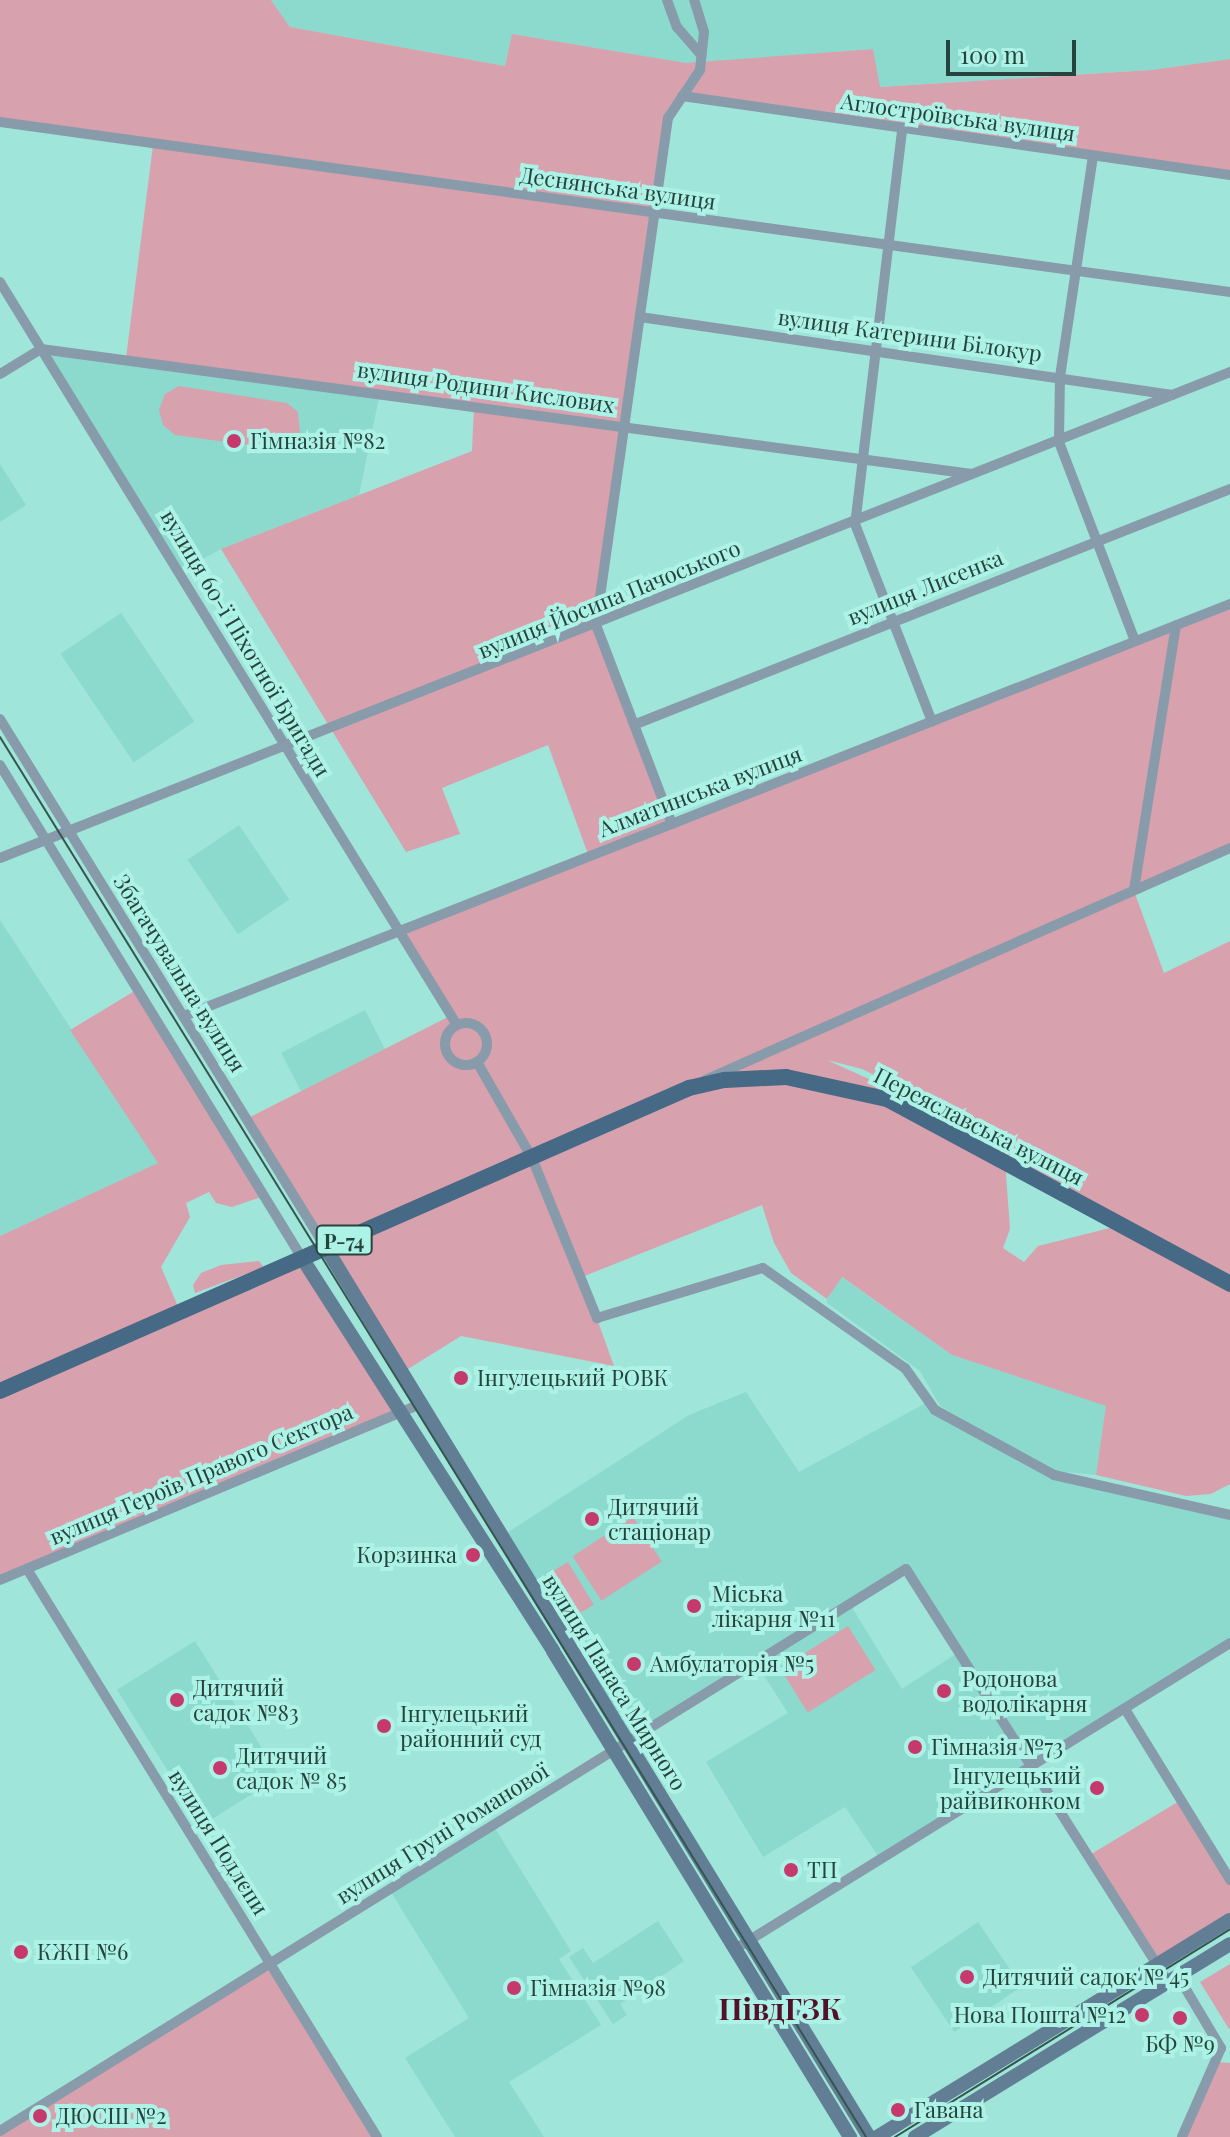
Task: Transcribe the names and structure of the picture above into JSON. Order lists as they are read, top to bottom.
{
  "streets": {
    "main road": ["Переяславська вулиця", "Р-74", "вулиця Панаса Мирного"],
    "street": [
      "Аглостроївська вулиця",
      "Деснянська вулиця",
      "вулиця Катерини Білокур",
      "вулиця Родини Кислових",
      "вулиця Лисенка",
      "вулиця Йосипа Пачоського",
      "вулиця 60-ї Піхотної Бригади",
      "Алматинська вулиця",
      "Збагачувальна вулиця",
      "вулиця Героїв Правого Сектора",
      "вулиця Груні Романової",
      "вулиця Подлєпи"
    ]
  },
  "crossings": [
    ["вулиця Катерини Білокур", "вулиця Йосипа Пачоського"],
    ["вулиця Родини Кислових", "вулиця Йосипа Пачоського"],
    ["вулиця Родини Кислових", "вулиця 60-ї Піхотної Бригади"],
    ["вулиця Йосипа Пачоського", "вулиця 60-ї Піхотної Бригади"],
    ["вулиця Йосипа Пачоського", "Збагачувальна вулиця"],
    ["вулиця 60-ї Піхотної Бригади", "Алматинська вулиця"],
    ["Алматинська вулиця", "Збагачувальна вулиця"],
    ["Збагачувальна вулиця", "Р-74"],
    ["Збагачувальна вулиця", "вулиця Панаса Мирного"],
    ["Переяславська вулиця", "Р-74"],
    ["Р-74", "вулиця Панаса Мирного"],
    ["вулиця Героїв Правого Сектора", "вулиця Панаса Мирного"],
    ["вулиця Героїв Правого Сектора", "вулиця Подлєпи"],
    ["вулиця Панаса Мирного", "вулиця Груні Романової"],
    ["вулиця Груні Романової", "вулиця Подлєпи"]
  ],
  "districts": ["ПівдГЗК"],
  "places": [
    "Гімназія №82",
    "Інгулецький РОВК",
    "Дитячий стаціонар",
    "Корзинка",
    "Міська лікарня №11",
    "Амбулаторія №5",
    "Родонова водолікарня",
    "Дитячий садок №83",
    "Інгулецький районний суд",
    "Гімназія №73",
    "Дитячий садок № 85",
    "Інгулецький райвиконком",
    "ТП",
    "КЖП №6",
    "Дитячий садок № 45",
    "Гімназія №98",
    "Нова Пошта №12",
    "БФ №9",
    "Гавана",
    "ДЮСШ №2"
  ],
  "scale_bar": "100 m"
}
